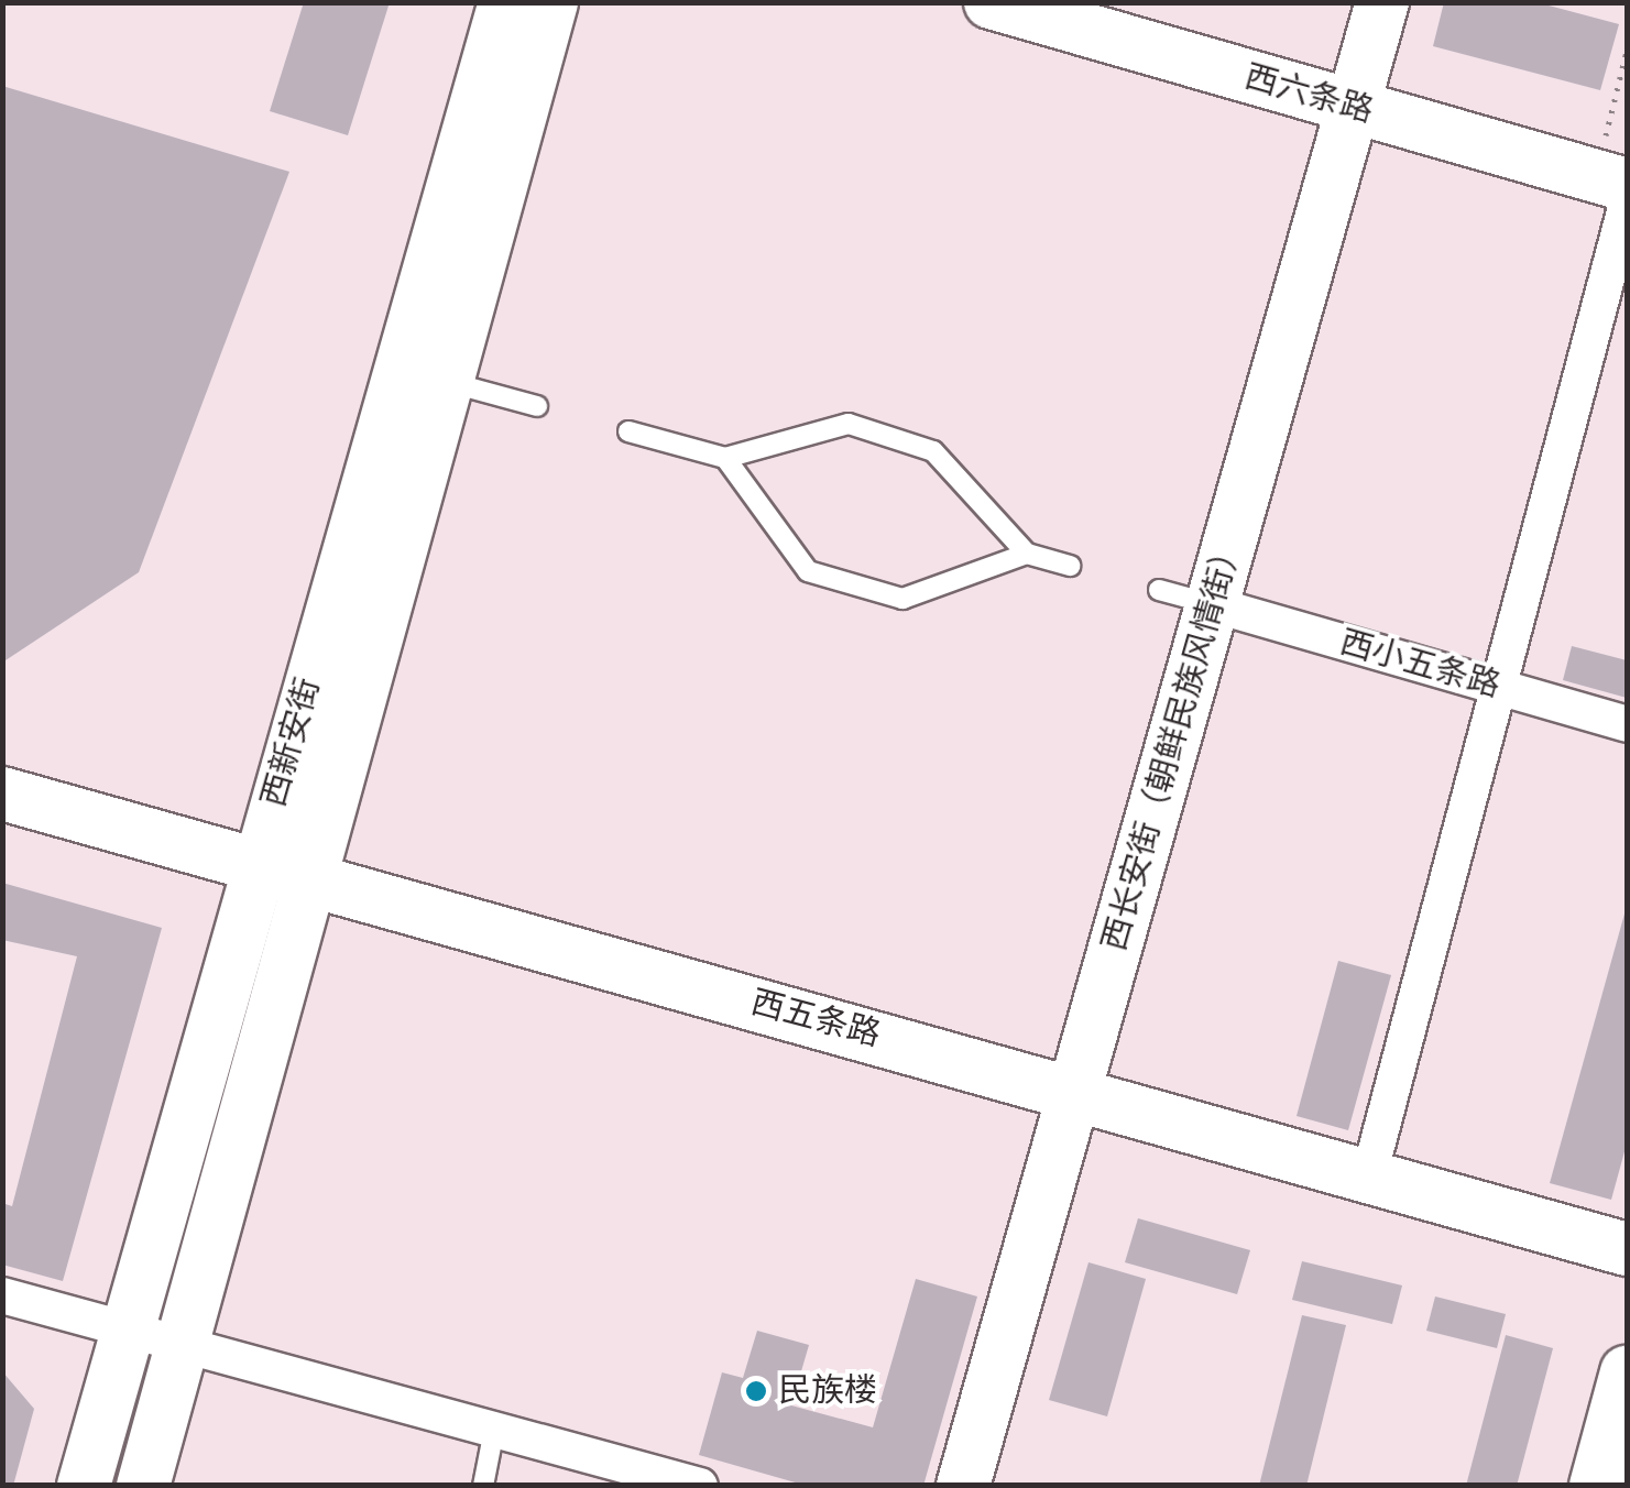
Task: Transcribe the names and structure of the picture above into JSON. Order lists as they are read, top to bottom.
{
  "streets": {
    "street": [
      "西六条路",
      "西小五条路",
      "西新安街",
      "西长安街（朝鲜民族风情街）",
      "西五条路"
    ]
  },
  "crossings": [
    ["西六条路", "西长安街（朝鲜民族风情街）"],
    ["西小五条路", "西长安街（朝鲜民族风情街）"],
    ["西新安街", "西五条路"],
    ["西长安街（朝鲜民族风情街）", "西五条路"]
  ],
  "places": ["民族楼"]
}
